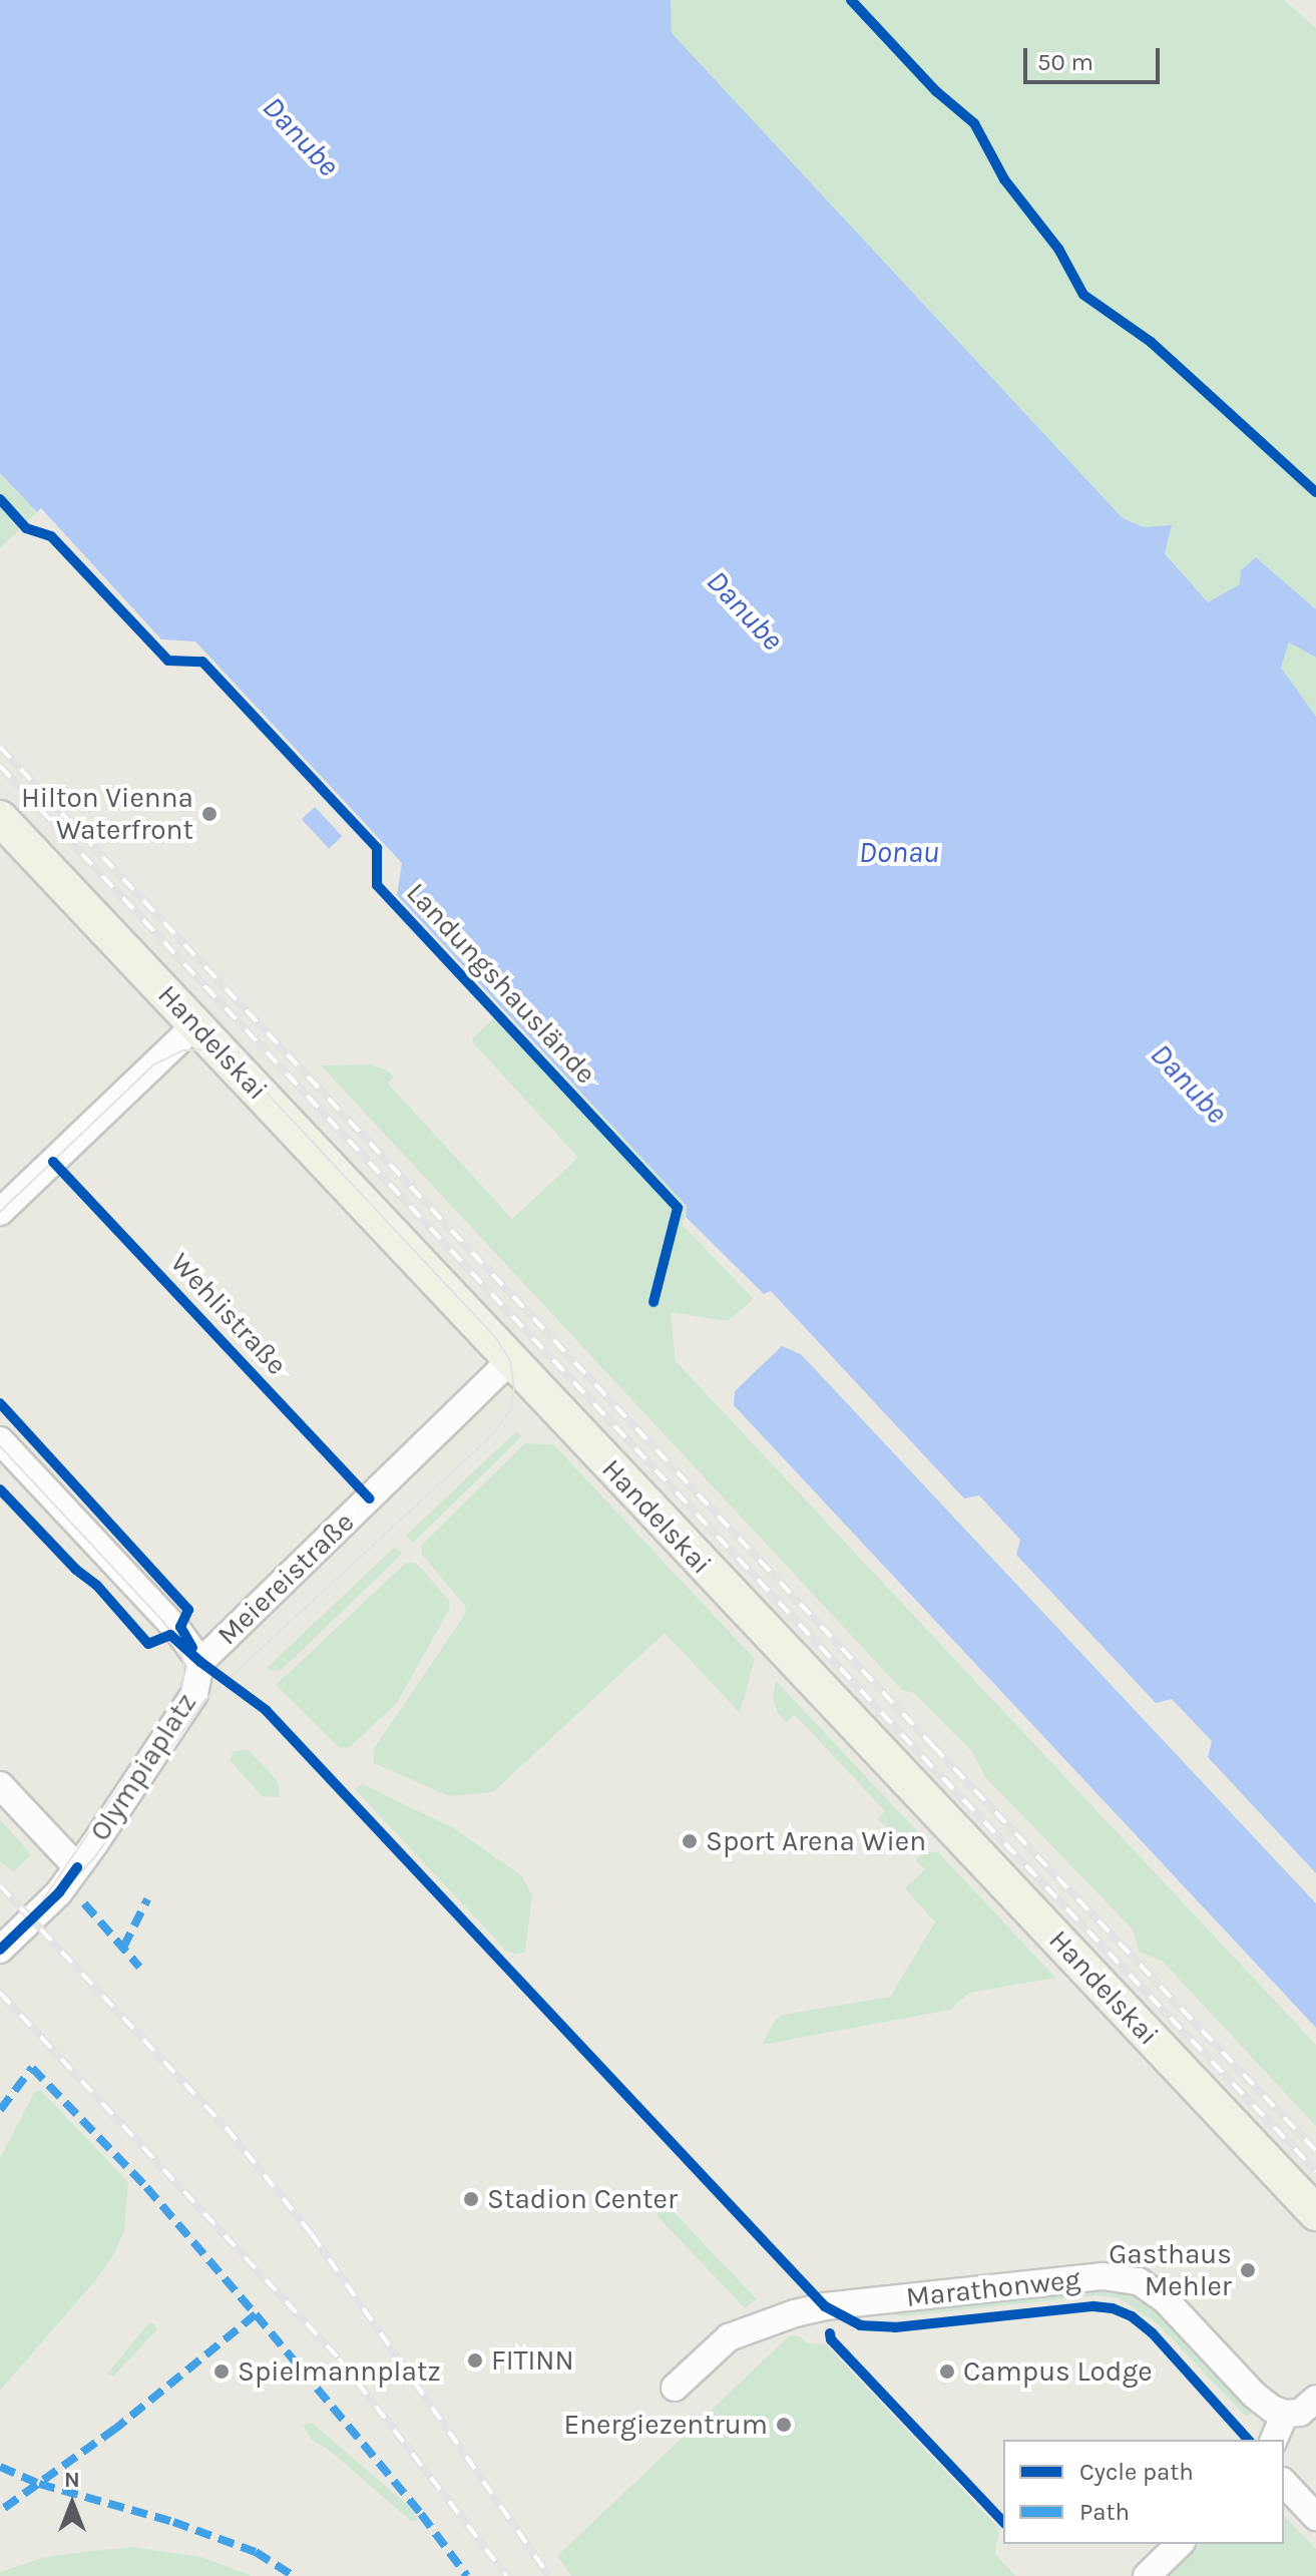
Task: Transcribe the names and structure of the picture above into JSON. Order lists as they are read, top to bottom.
{
  "streets": {
    "main road": ["Handelskai"],
    "street": ["Meiereistraße", "Olympiaplatz", "Marathonweg"],
    "cycle path": ["Landungshauslände", "Wehlistraße"]
  },
  "crossings": [
    ["Handelskai", "Meiereistraße"],
    ["Meiereistraße", "Olympiaplatz"]
  ],
  "water": ["Danube", "Donau"],
  "places": [
    "Hilton Vienna Waterfront",
    "Sport Arena Wien",
    "Stadion Center",
    "Gasthaus Mehler",
    "FITINN",
    "Spielmannplatz",
    "Campus Lodge",
    "Energiezentrum"
  ],
  "legend": ["Cycle path", "Path"],
  "scale_bar": "50 m",
  "north": "top"
}
